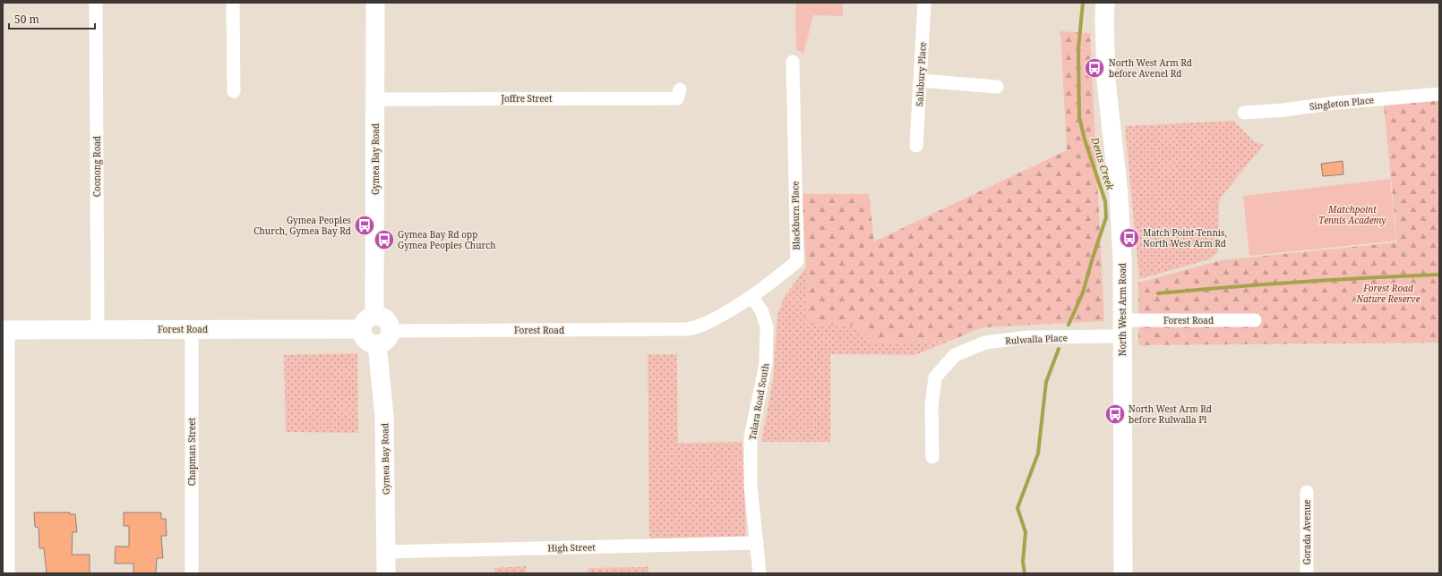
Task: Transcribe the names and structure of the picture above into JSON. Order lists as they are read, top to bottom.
{
  "streets": {
    "street": [
      "Salisbury Place",
      "Joffre Street",
      "Singleton Place",
      "Gymea Bay Road",
      "Coonong Road",
      "Blackburn Place",
      "North West Arm Road",
      "Forest Road",
      "Rulwalla Place",
      "Talara Road South",
      "Chapman Street",
      "Gorada Avenue",
      "High Street"
    ]
  },
  "crossings": [
    ["Joffre Street", "Gymea Bay Road"],
    ["Gymea Bay Road", "Forest Road"],
    ["Gymea Bay Road", "High Street"],
    ["Coonong Road", "Forest Road"],
    ["Blackburn Place", "Forest Road"],
    ["Blackburn Place", "Talara Road South"],
    ["North West Arm Road", "Forest Road"],
    ["North West Arm Road", "Rulwalla Place"],
    ["Forest Road", "Rulwalla Place"],
    ["Forest Road", "Chapman Street"],
    ["Talara Road South", "High Street"]
  ],
  "water": ["Dents Creek"],
  "parks": ["Matchpoint Tennis Academy", "Forest Road Nature Reserve"],
  "places": {
    "bus stop": [
      "North West Arm Rd before Avenel Rd",
      "Gymea Peoples Church, Gymea Bay Rd",
      "Match Point Tennis, North West Arm Rd",
      "Gymea Bay Rd opp Gymea Peoples Church",
      "North West Arm Rd before Rulwalla Pl"
    ]
  },
  "scale_bar": "50 m"
}
